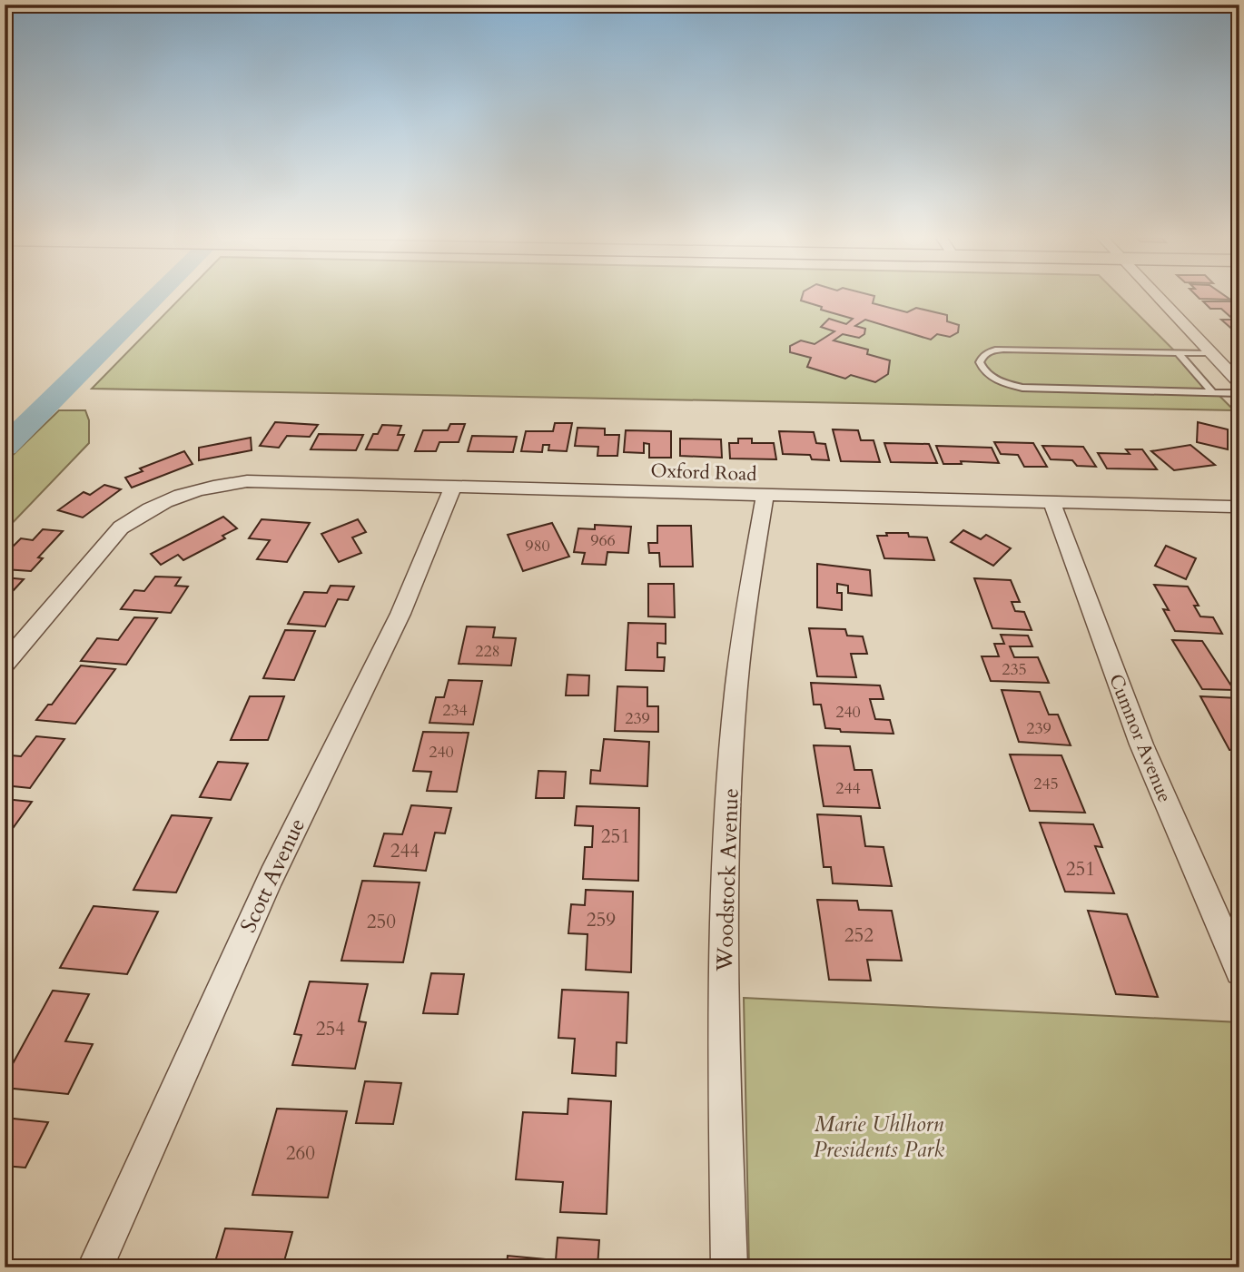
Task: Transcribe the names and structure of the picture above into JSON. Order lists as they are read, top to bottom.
{
  "streets": {
    "street": [
      "Oxford Road",
      "Cumnor Avenue",
      "Scott Avenue",
      "Woodstock Avenue"
    ]
  },
  "crossings": [
    ["Oxford Road", "Cumnor Avenue"],
    ["Oxford Road", "Scott Avenue"],
    ["Oxford Road", "Woodstock Avenue"]
  ],
  "parks": ["Marie Uhlhorn Presidents Park"],
  "house_numbers": [
    "966",
    "980",
    "228",
    "235",
    "234",
    "240",
    "239",
    "239",
    "240",
    "245",
    "244",
    "251",
    "244",
    "251",
    "259",
    "250",
    "252",
    "254",
    "260"
  ]
}
